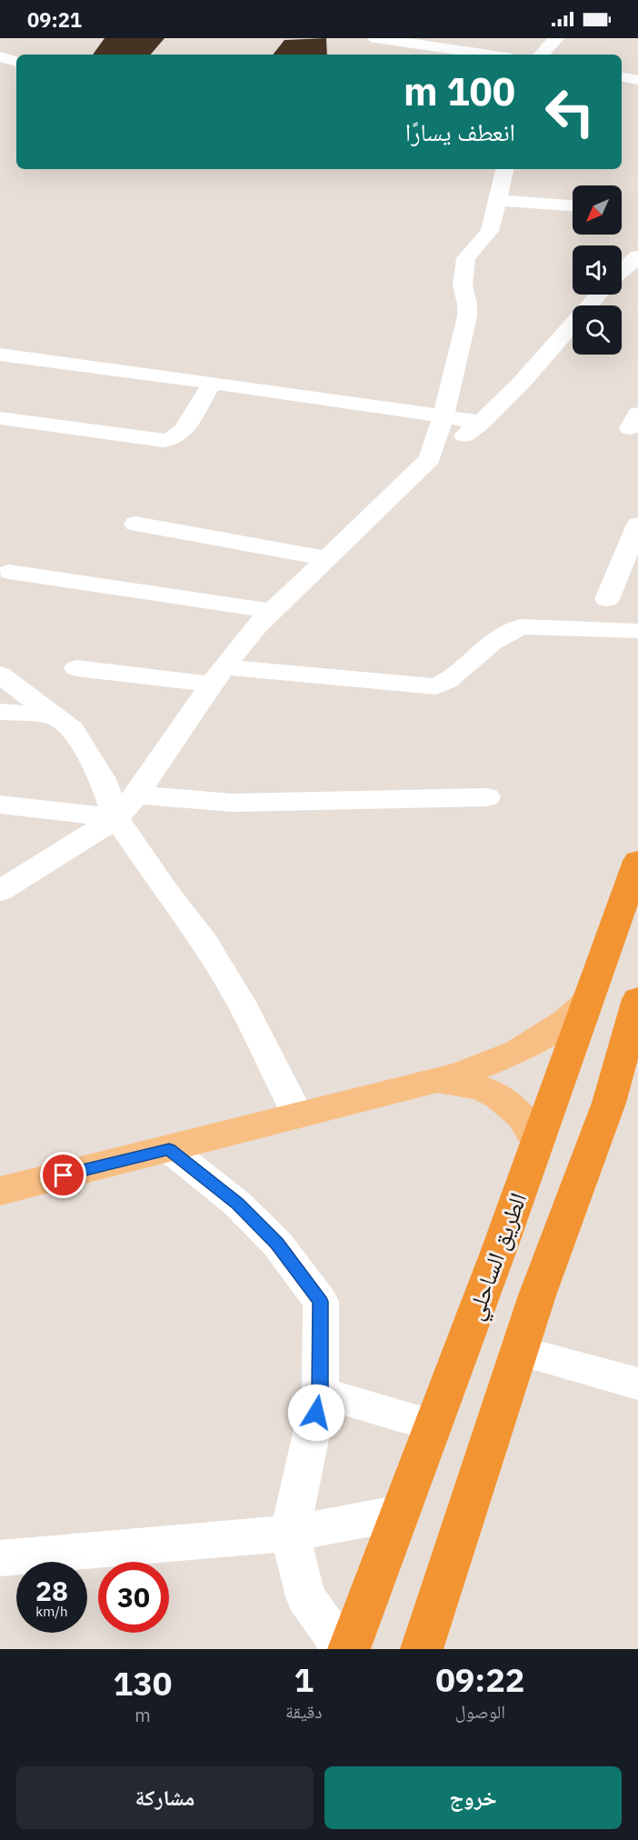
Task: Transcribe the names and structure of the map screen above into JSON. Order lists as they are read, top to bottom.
{
  "streets": {
    "highway": ["الطريق الساحلي"]
  },
  "north": "bottom left",
  "page": {
    "status": "09:21",
    "turn": ["100 m", "انعطف يسارًا"],
    "speed": "28 km/h",
    "limit": "30",
    "eta": [
      "09:22",
      "الوصول",
      "1",
      "دقيقة",
      "130",
      "m"
    ],
    "buttons": ["خروج", "مشاركة"]
  }
}
